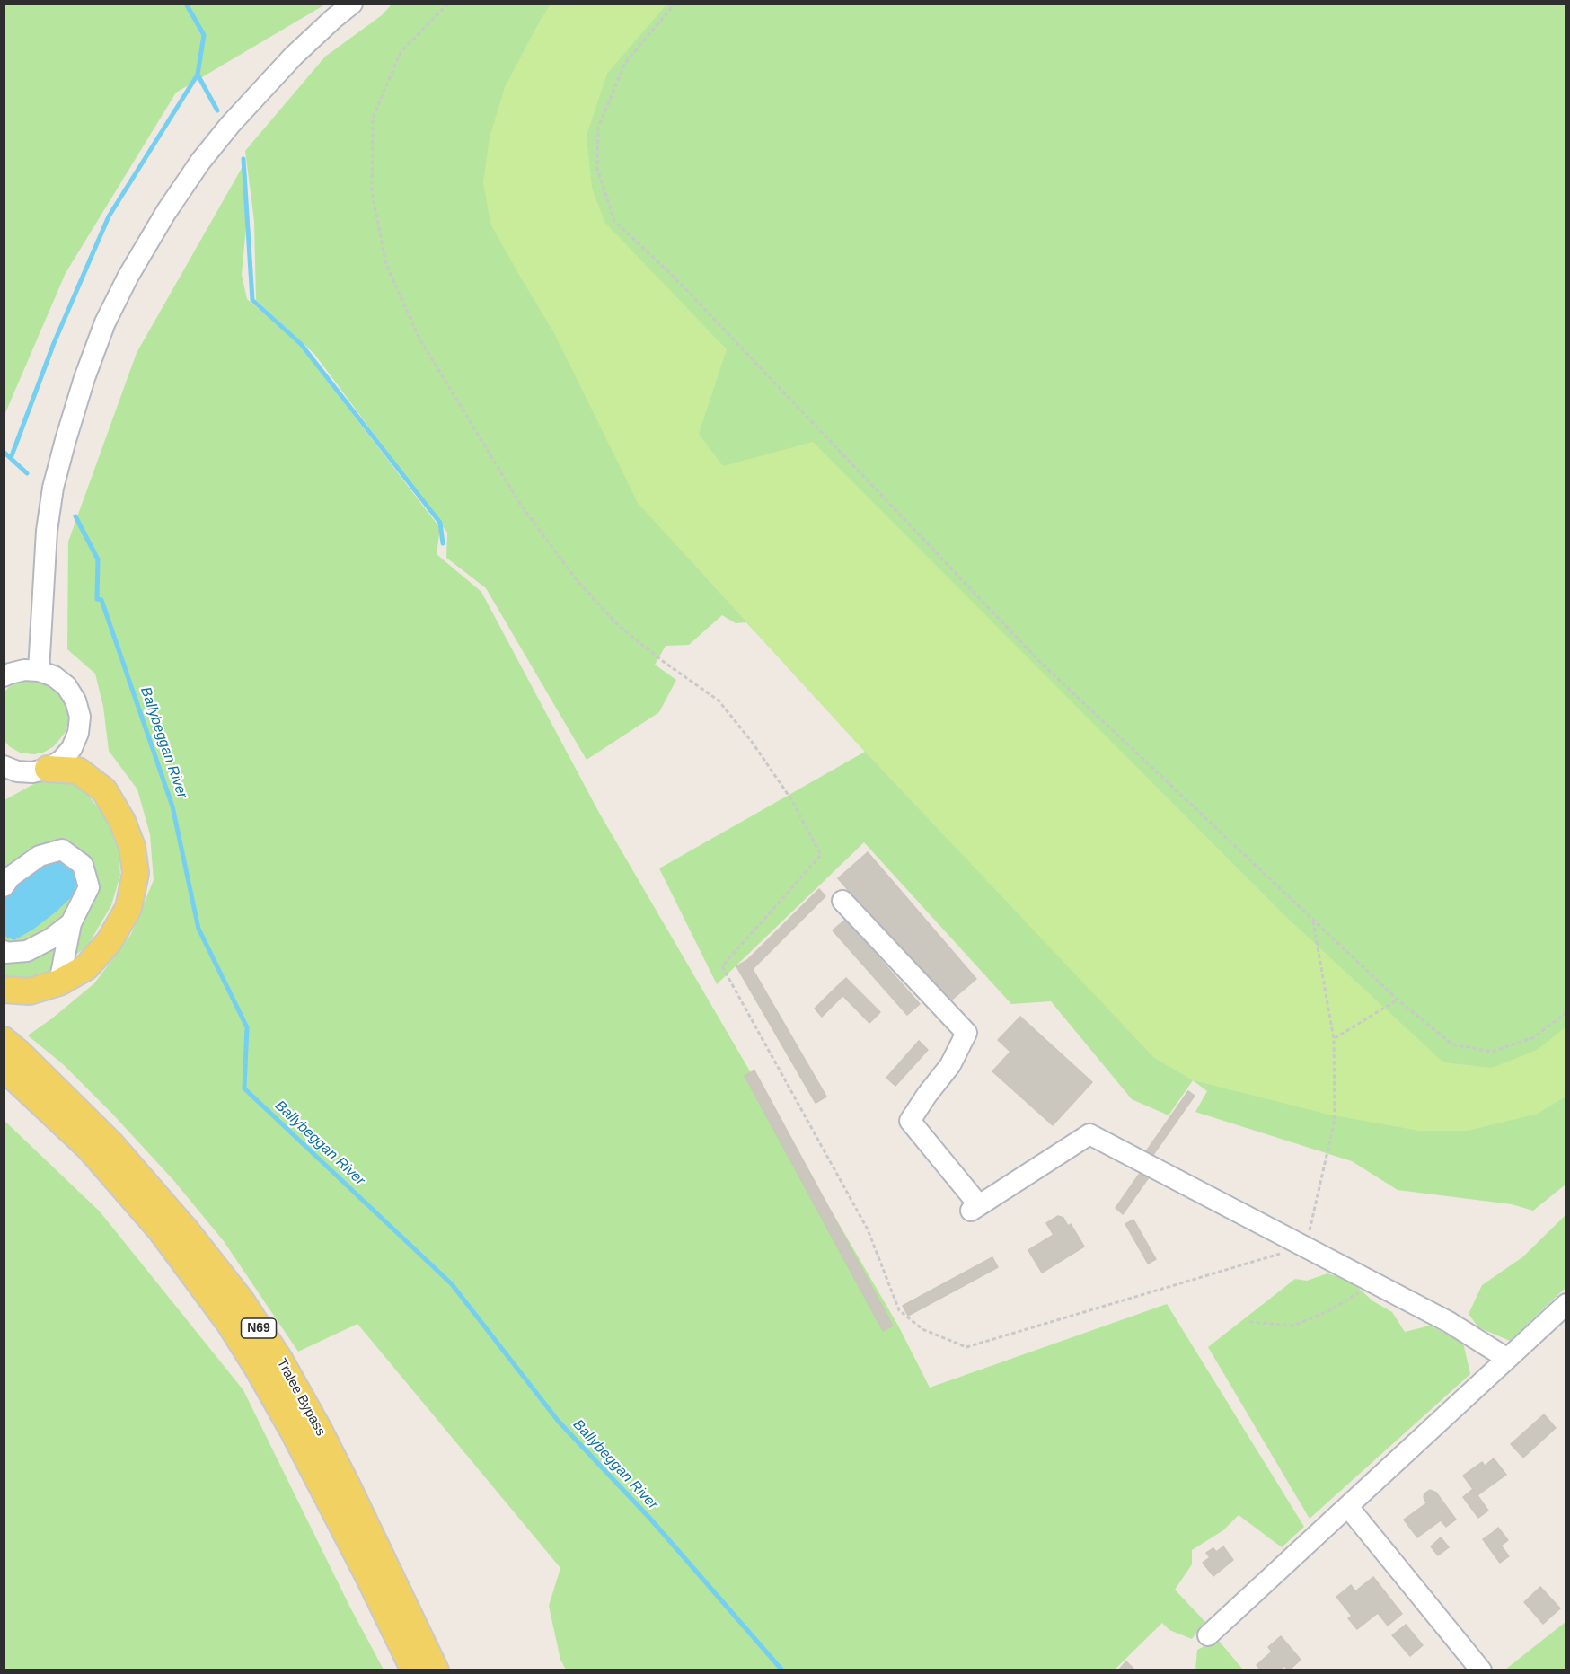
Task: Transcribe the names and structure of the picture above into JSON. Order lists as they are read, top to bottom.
{
  "streets": {
    "main road": ["N69", "Tralee Bypass"]
  },
  "water": ["Ballybeggan River"]
}
